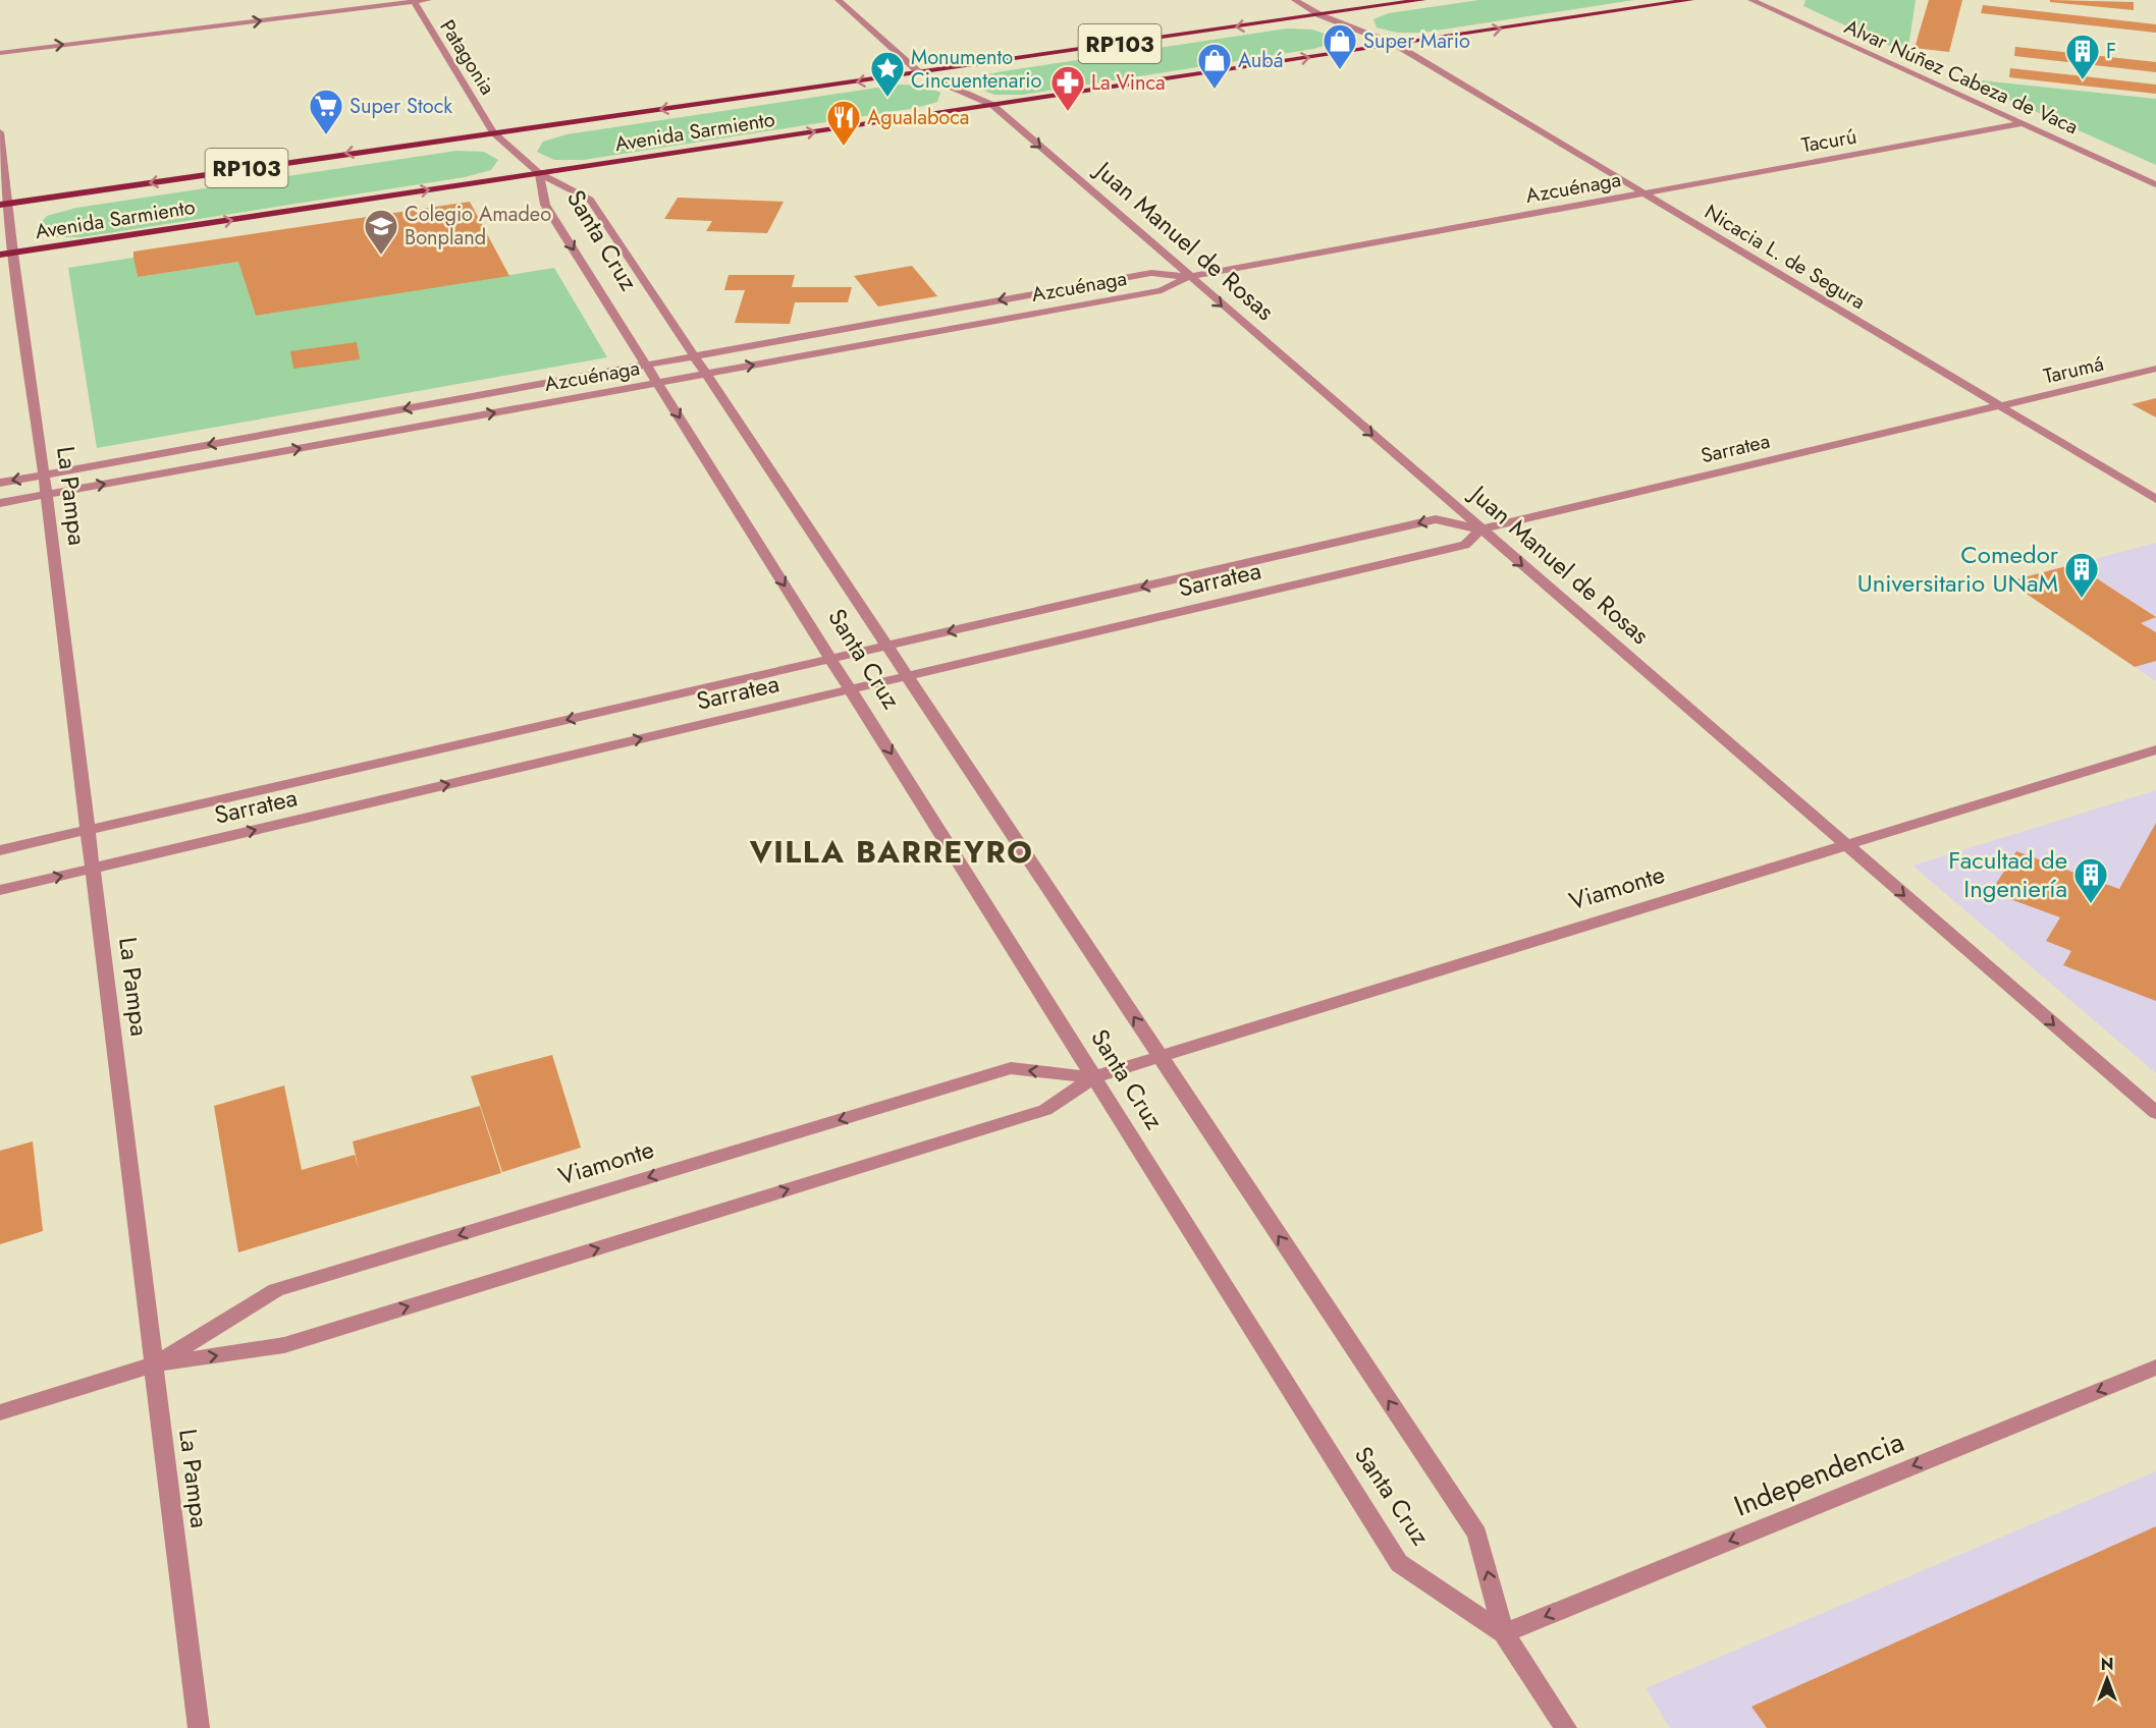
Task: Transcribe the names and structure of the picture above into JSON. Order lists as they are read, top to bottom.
{
  "streets": {
    "main road": ["RP103", "Avenida Sarmiento"],
    "street": [
      "Patagonia",
      "Alvar Núñez Cabeza de Vaca",
      "Tacurú",
      "Azcuénaga",
      "Santa Cruz",
      "Juan Manuel de Rosas",
      "Nicacia L. de Segura",
      "Tarumá",
      "Sarratea",
      "La Pampa",
      "Viamonte",
      "Independencia"
    ]
  },
  "crossings": [
    ["RP103", "Avenida Sarmiento"],
    ["RP103", "Nicacia L. de Segura"],
    ["Patagonia", "Avenida Sarmiento"],
    ["Patagonia", "Santa Cruz"],
    ["Alvar Núñez Cabeza de Vaca", "Tacurú"],
    ["Avenida Sarmiento", "Santa Cruz"],
    ["Avenida Sarmiento", "Juan Manuel de Rosas"],
    ["Avenida Sarmiento", "Nicacia L. de Segura"],
    ["Avenida Sarmiento", "La Pampa"],
    ["Tacurú", "Azcuénaga"],
    ["Tacurú", "Nicacia L. de Segura"],
    ["Azcuénaga", "Santa Cruz"],
    ["Azcuénaga", "Juan Manuel de Rosas"],
    ["Azcuénaga", "Nicacia L. de Segura"],
    ["Azcuénaga", "La Pampa"],
    ["Santa Cruz", "Sarratea"],
    ["Santa Cruz", "Viamonte"],
    ["Santa Cruz", "Independencia"],
    ["Juan Manuel de Rosas", "Sarratea"],
    ["Juan Manuel de Rosas", "Viamonte"],
    ["Nicacia L. de Segura", "Tarumá"],
    ["Nicacia L. de Segura", "Sarratea"],
    ["Tarumá", "Sarratea"],
    ["Sarratea", "La Pampa"],
    ["La Pampa", "Viamonte"]
  ],
  "one_way": ["Juan Manuel de Rosas", "Independencia"],
  "districts": ["VILLA BARREYRO"],
  "places": {
    "shop": ["Super Mario", "Aubá"],
    "building": ["F", "Comedor Universitario UNaM", "Facultad de Ingeniería"],
    "place": ["Monumento Cincuentenario"],
    "pharmacy": ["La Vinca"],
    "supermarket": ["Super Stock"],
    "restaurant": ["Agualaboca"],
    "school or university": ["Colegio Amadeo Bonpland"]
  },
  "north": "top"
}
